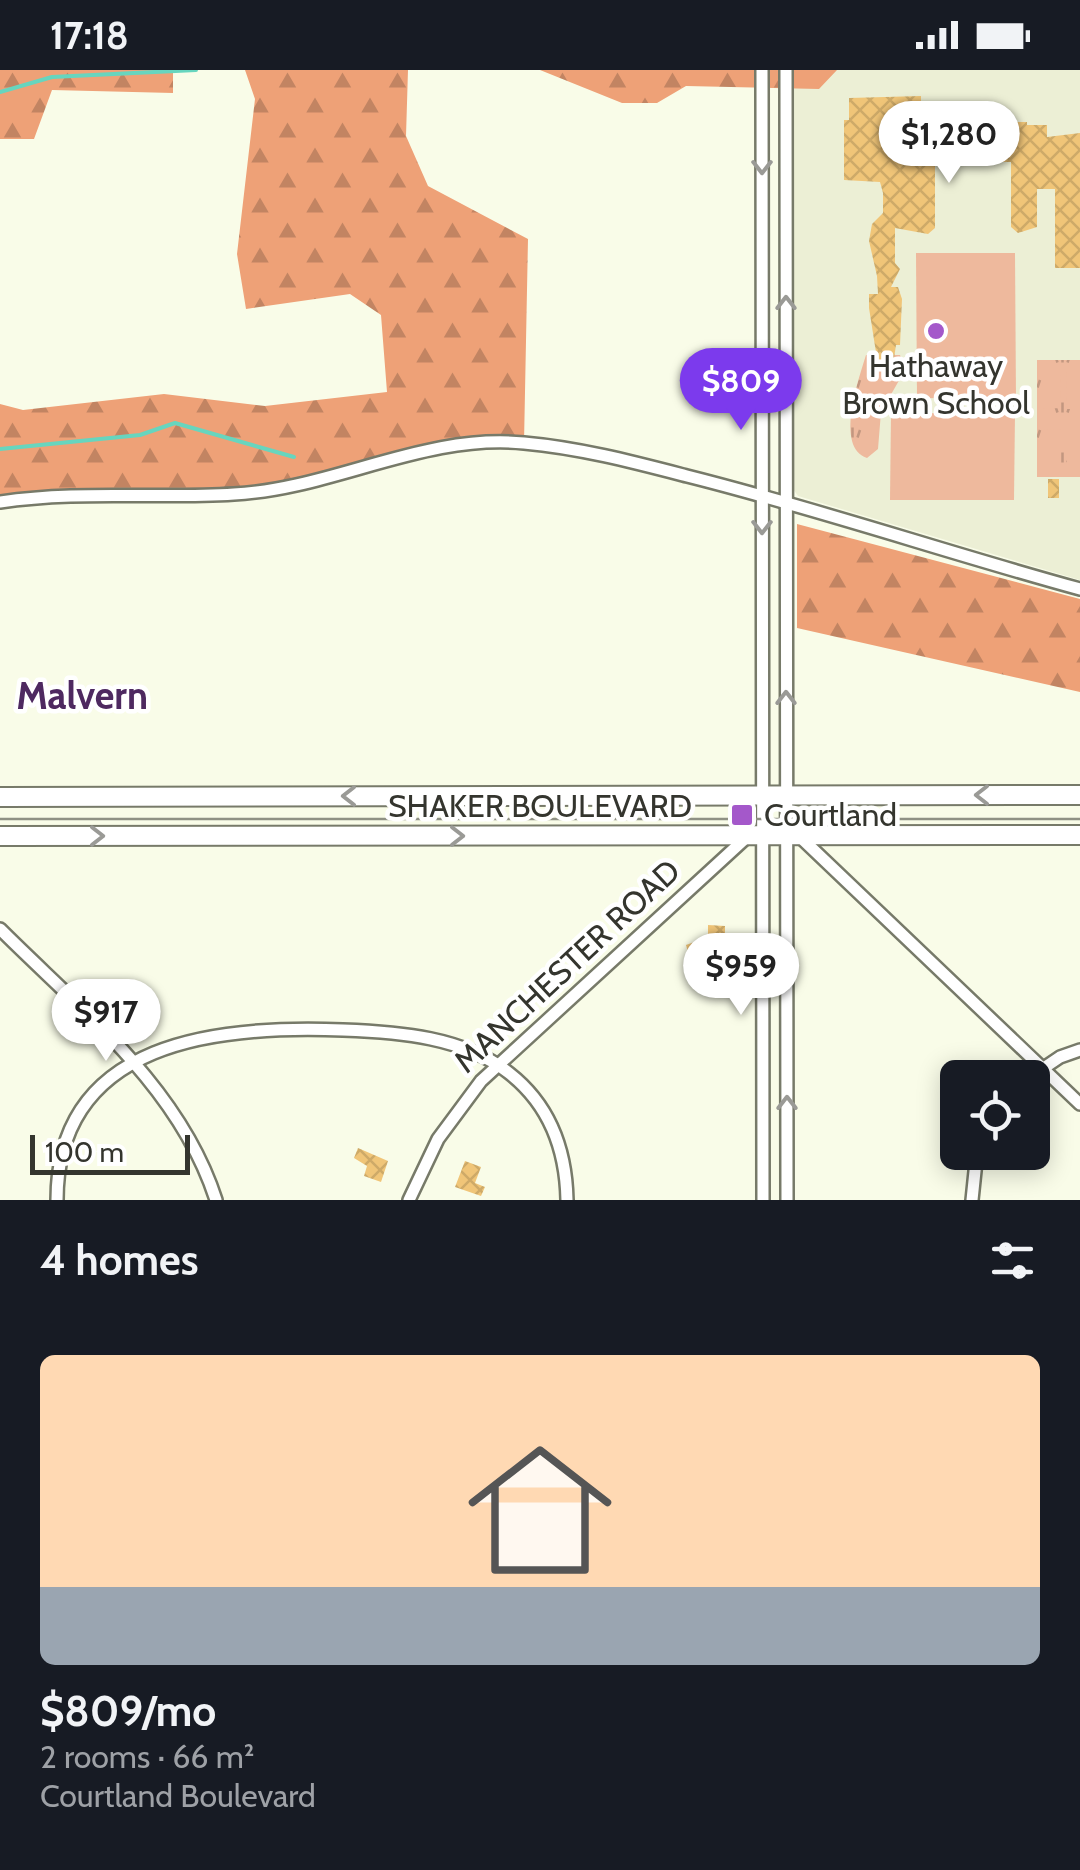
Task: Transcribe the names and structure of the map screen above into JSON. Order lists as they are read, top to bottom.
{
  "streets": {
    "main road": ["SHAKER BOULEVARD"],
    "street": ["MANCHESTER ROAD"]
  },
  "crossings": [
    ["SHAKER BOULEVARD", "MANCHESTER ROAD"]
  ],
  "districts": ["Malvern"],
  "places": {
    "other": ["Hathaway Brown School"],
    "transit": ["Courtland"]
  },
  "scale_bar": "100 m",
  "page": {
    "status": "17:18",
    "price": [
      "$1,280",
      "$809",
      "$959",
      "$917"
    ],
    "scale": "100 m",
    "heading": "4 homes",
    "list": [
      {
        "name": "$809/mo",
        "note": "2 rooms · 66 m² · Courtland Boulevard"
      }
    ]
  }
}
